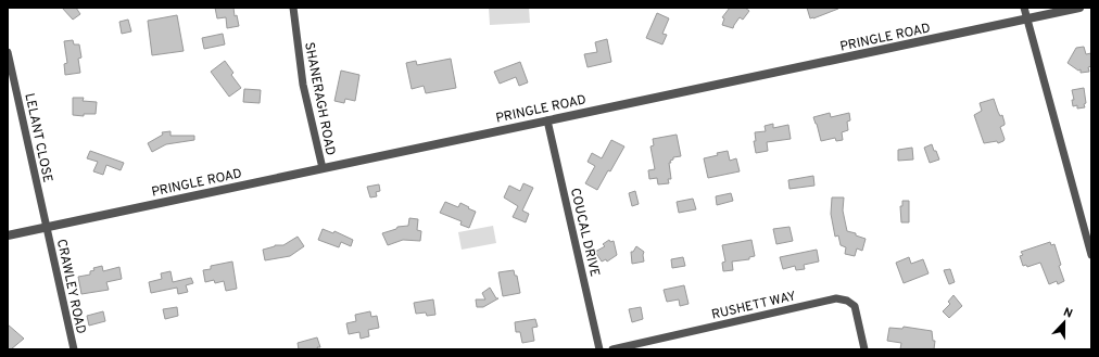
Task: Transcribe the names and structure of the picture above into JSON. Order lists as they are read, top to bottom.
{
  "streets": {
    "street": [
      "PRINGLE ROAD",
      "SHANERAGH ROAD",
      "LELANT CLOSE",
      "COUCAL DRIVE",
      "CRAWLEY ROAD",
      "RUSHETT WAY"
    ]
  },
  "crossings": [
    ["PRINGLE ROAD", "SHANERAGH ROAD"],
    ["PRINGLE ROAD", "LELANT CLOSE"],
    ["PRINGLE ROAD", "COUCAL DRIVE"],
    ["PRINGLE ROAD", "CRAWLEY ROAD"],
    ["LELANT CLOSE", "CRAWLEY ROAD"]
  ],
  "north": "top"
}
